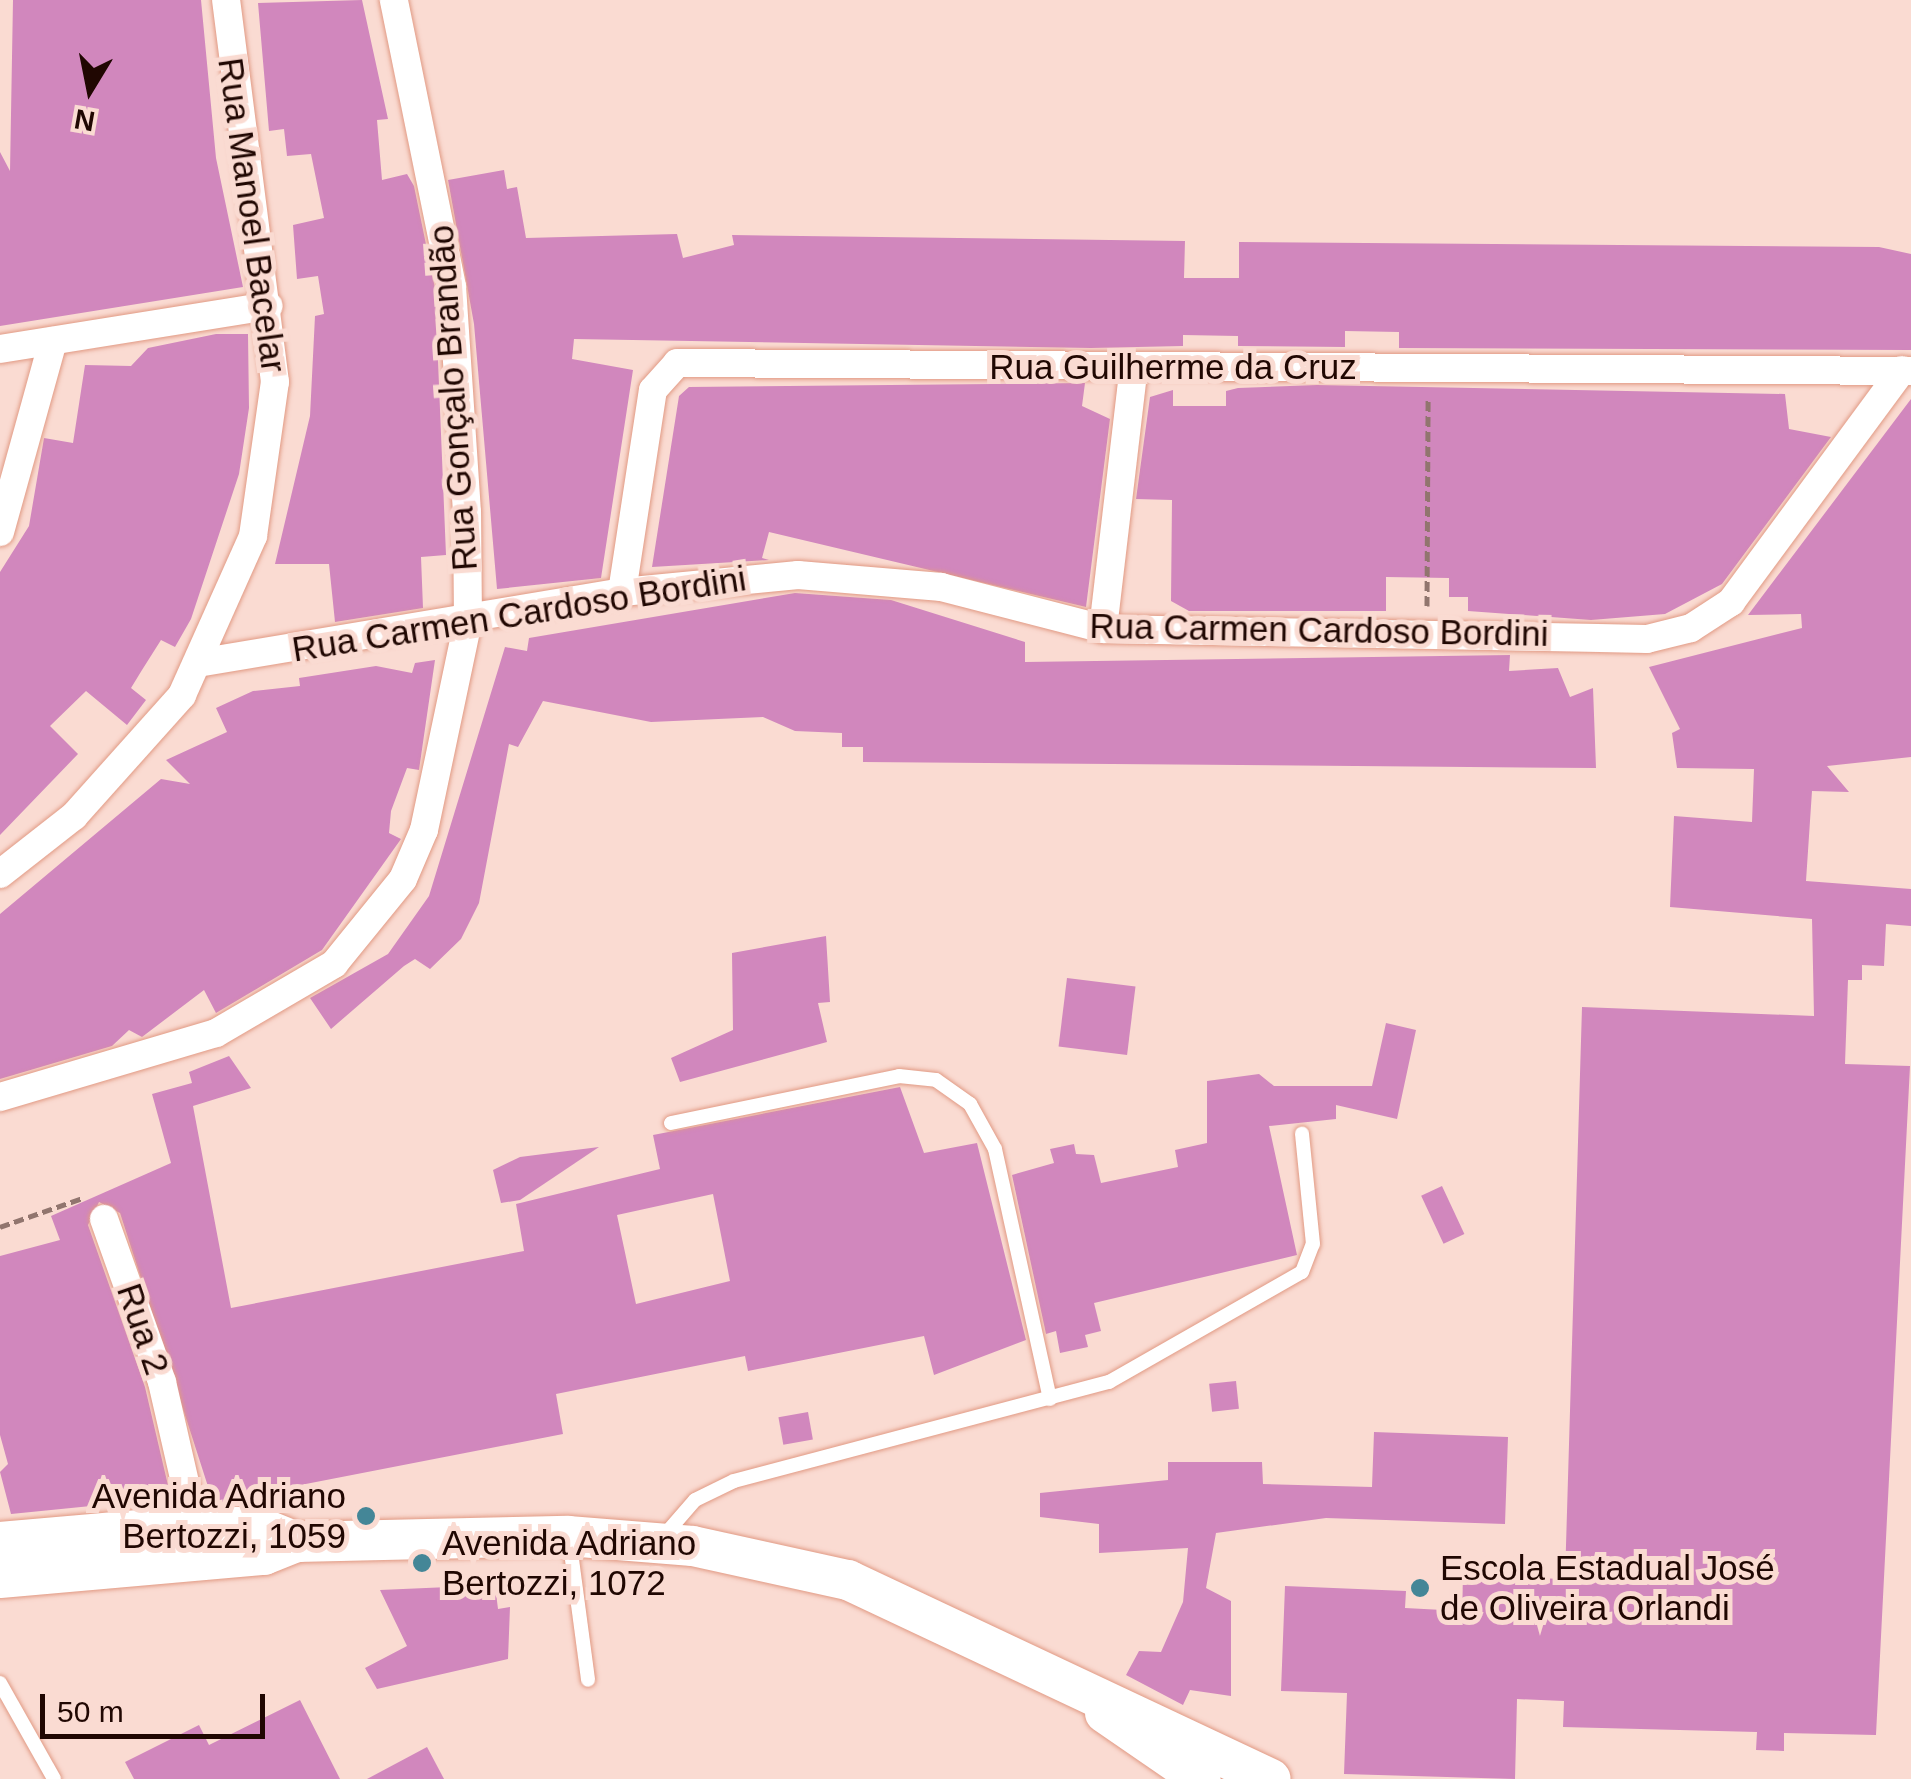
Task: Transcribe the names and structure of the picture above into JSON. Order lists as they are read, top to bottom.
{
  "streets": {
    "street": [
      "Rua Manoel Bacelar",
      "Rua Guilherme da Cruz",
      "Rua Gonçalo Brandão",
      "Rua Carmen Cardoso Bordini",
      "Rua 2"
    ]
  },
  "crossings": [
    ["Rua Manoel Bacelar", "Rua Carmen Cardoso Bordini"],
    ["Rua Guilherme da Cruz", "Rua Carmen Cardoso Bordini"],
    ["Rua Gonçalo Brandão", "Rua Carmen Cardoso Bordini"]
  ],
  "places": ["Avenida Adriano Bertozzi, 1059", "Avenida Adriano Bertozzi, 1072", "Escola Estadual José de Oliveira Orlandi"],
  "scale_bar": "50 m",
  "north": "bottom"
}
